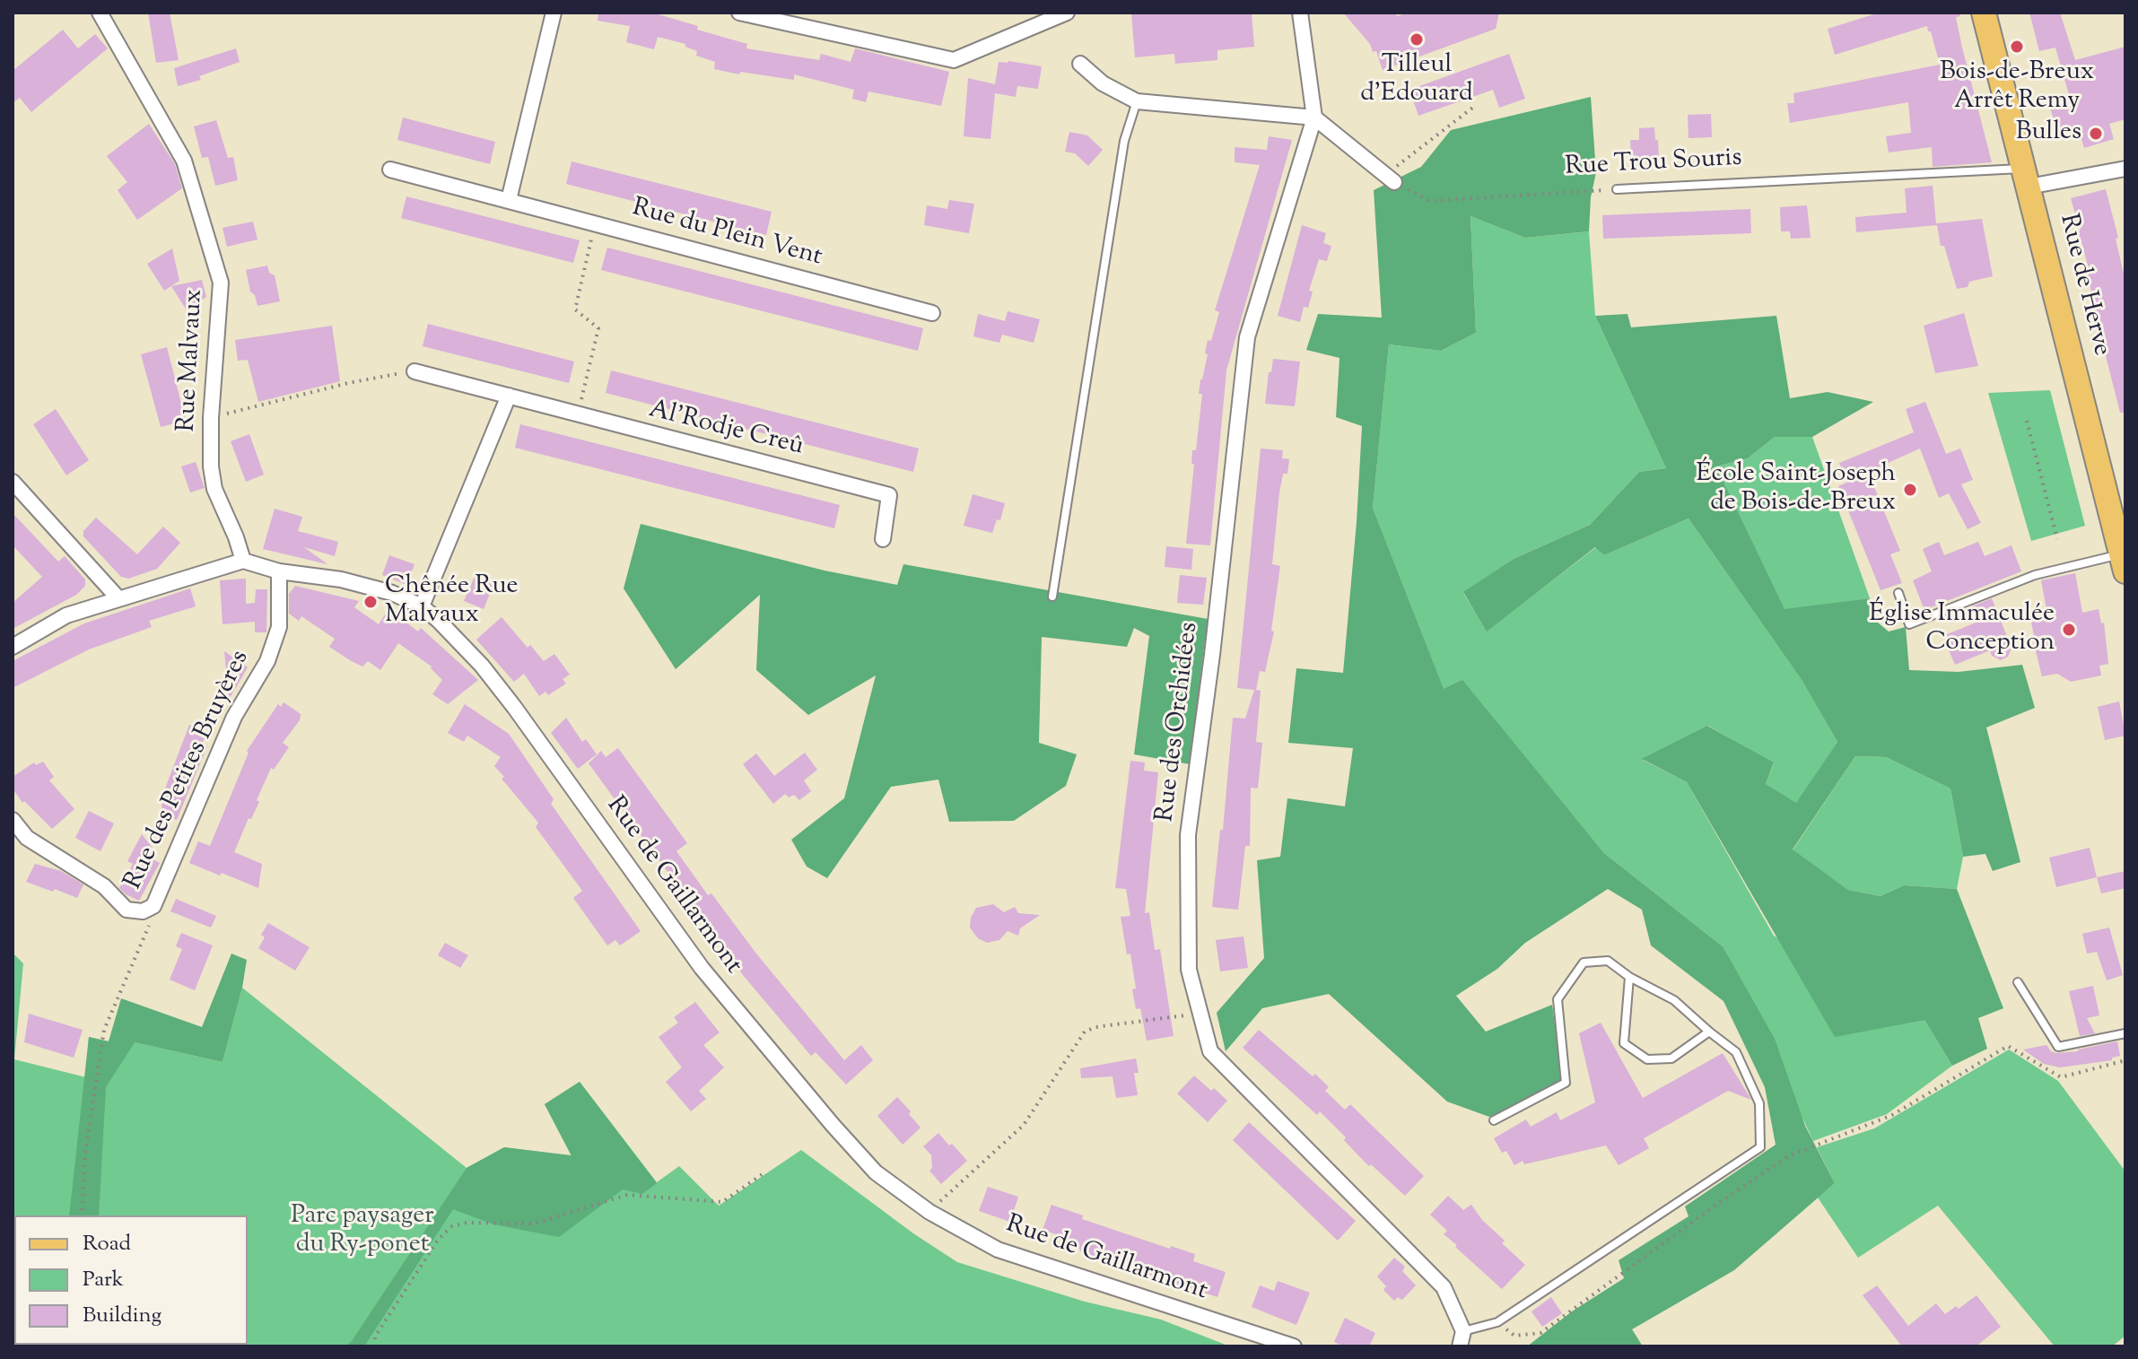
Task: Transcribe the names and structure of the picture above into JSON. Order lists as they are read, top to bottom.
{
  "streets": {
    "main road": ["Rue de Herve"],
    "street": [
      "Rue du Plein Vent",
      "Rue Malvaux",
      "Al'Rodje Creû",
      "Rue des Orchidées",
      "Rue des Petites Bruyères",
      "Rue de Gaillarmont"
    ],
    "lane": ["Rue Trou Souris"]
  },
  "crossings": [
    ["Rue Trou Souris", "Rue de Herve"],
    ["Rue Malvaux", "Rue de Gaillarmont"],
    ["Rue des Petites Bruyères", "Rue de Gaillarmont"]
  ],
  "parks": ["Parc paysager du Ry-ponet"],
  "places": [
    "Tilleul d'Edouard",
    "Bois-de-Breux Arrêt Remy",
    "Bulles",
    "École Saint-Joseph de Bois-de-Breux",
    "Chênée Rue Malvaux",
    "Église Immaculée Conception"
  ],
  "legend": ["Road", "Park", "Building"]
}
